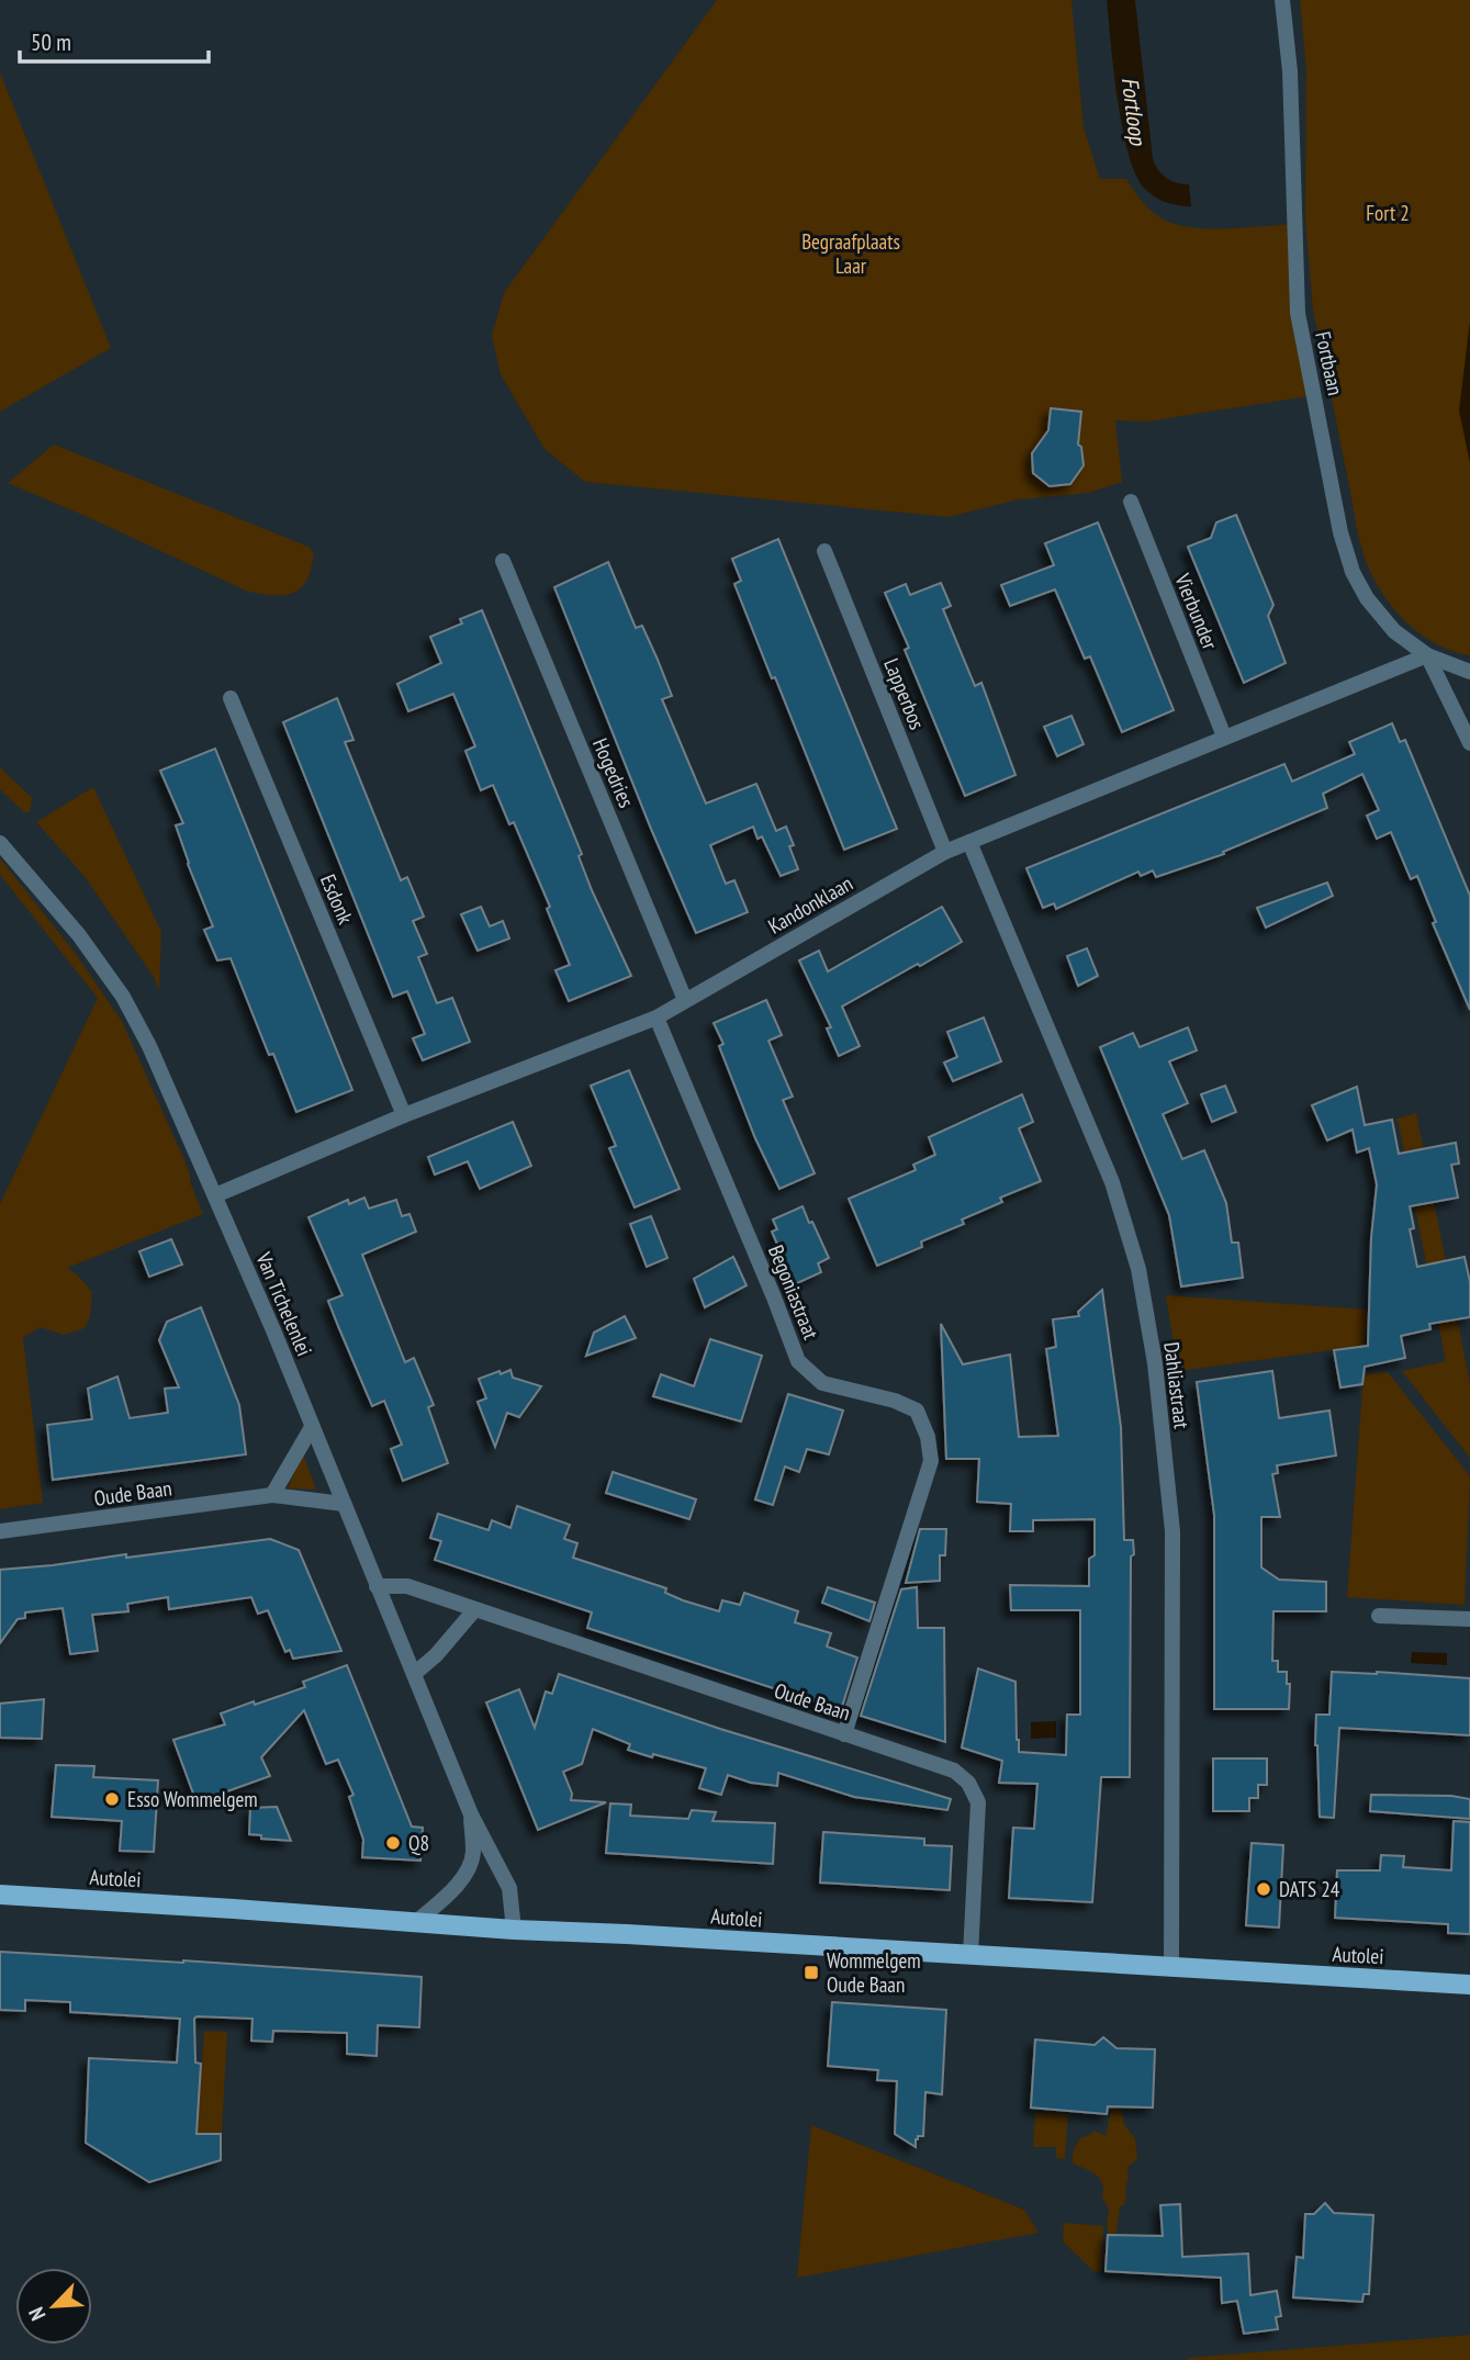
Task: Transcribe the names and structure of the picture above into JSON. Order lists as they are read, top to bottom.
{
  "streets": {
    "main road": ["Autolei"],
    "street": [
      "Fortbaan",
      "Vierbunder",
      "Lapperbos",
      "Hogedries",
      "Esdonk",
      "Kandonklaan",
      "Begoniastraat",
      "Van Tichelenlei",
      "Dahliastraat",
      "Oude Baan"
    ]
  },
  "crossings": [
    ["Fortbaan", "Kandonklaan"],
    ["Vierbunder", "Kandonklaan"],
    ["Lapperbos", "Kandonklaan"],
    ["Hogedries", "Kandonklaan"],
    ["Esdonk", "Kandonklaan"],
    ["Kandonklaan", "Begoniastraat"],
    ["Kandonklaan", "Van Tichelenlei"],
    ["Kandonklaan", "Dahliastraat"],
    ["Begoniastraat", "Oude Baan"],
    ["Van Tichelenlei", "Oude Baan"],
    ["Van Tichelenlei", "Autolei"],
    ["Dahliastraat", "Autolei"],
    ["Oude Baan", "Autolei"]
  ],
  "water": ["Fortloop"],
  "parks": ["Fort 2", "Begraafplaats Laar"],
  "places": {
    "other": ["Esso Wommelgem", "Q8", "DATS 24"],
    "transit": ["Wommelgem Oude Baan"]
  },
  "scale_bar": "50 m",
  "north": "bottom left"
}
